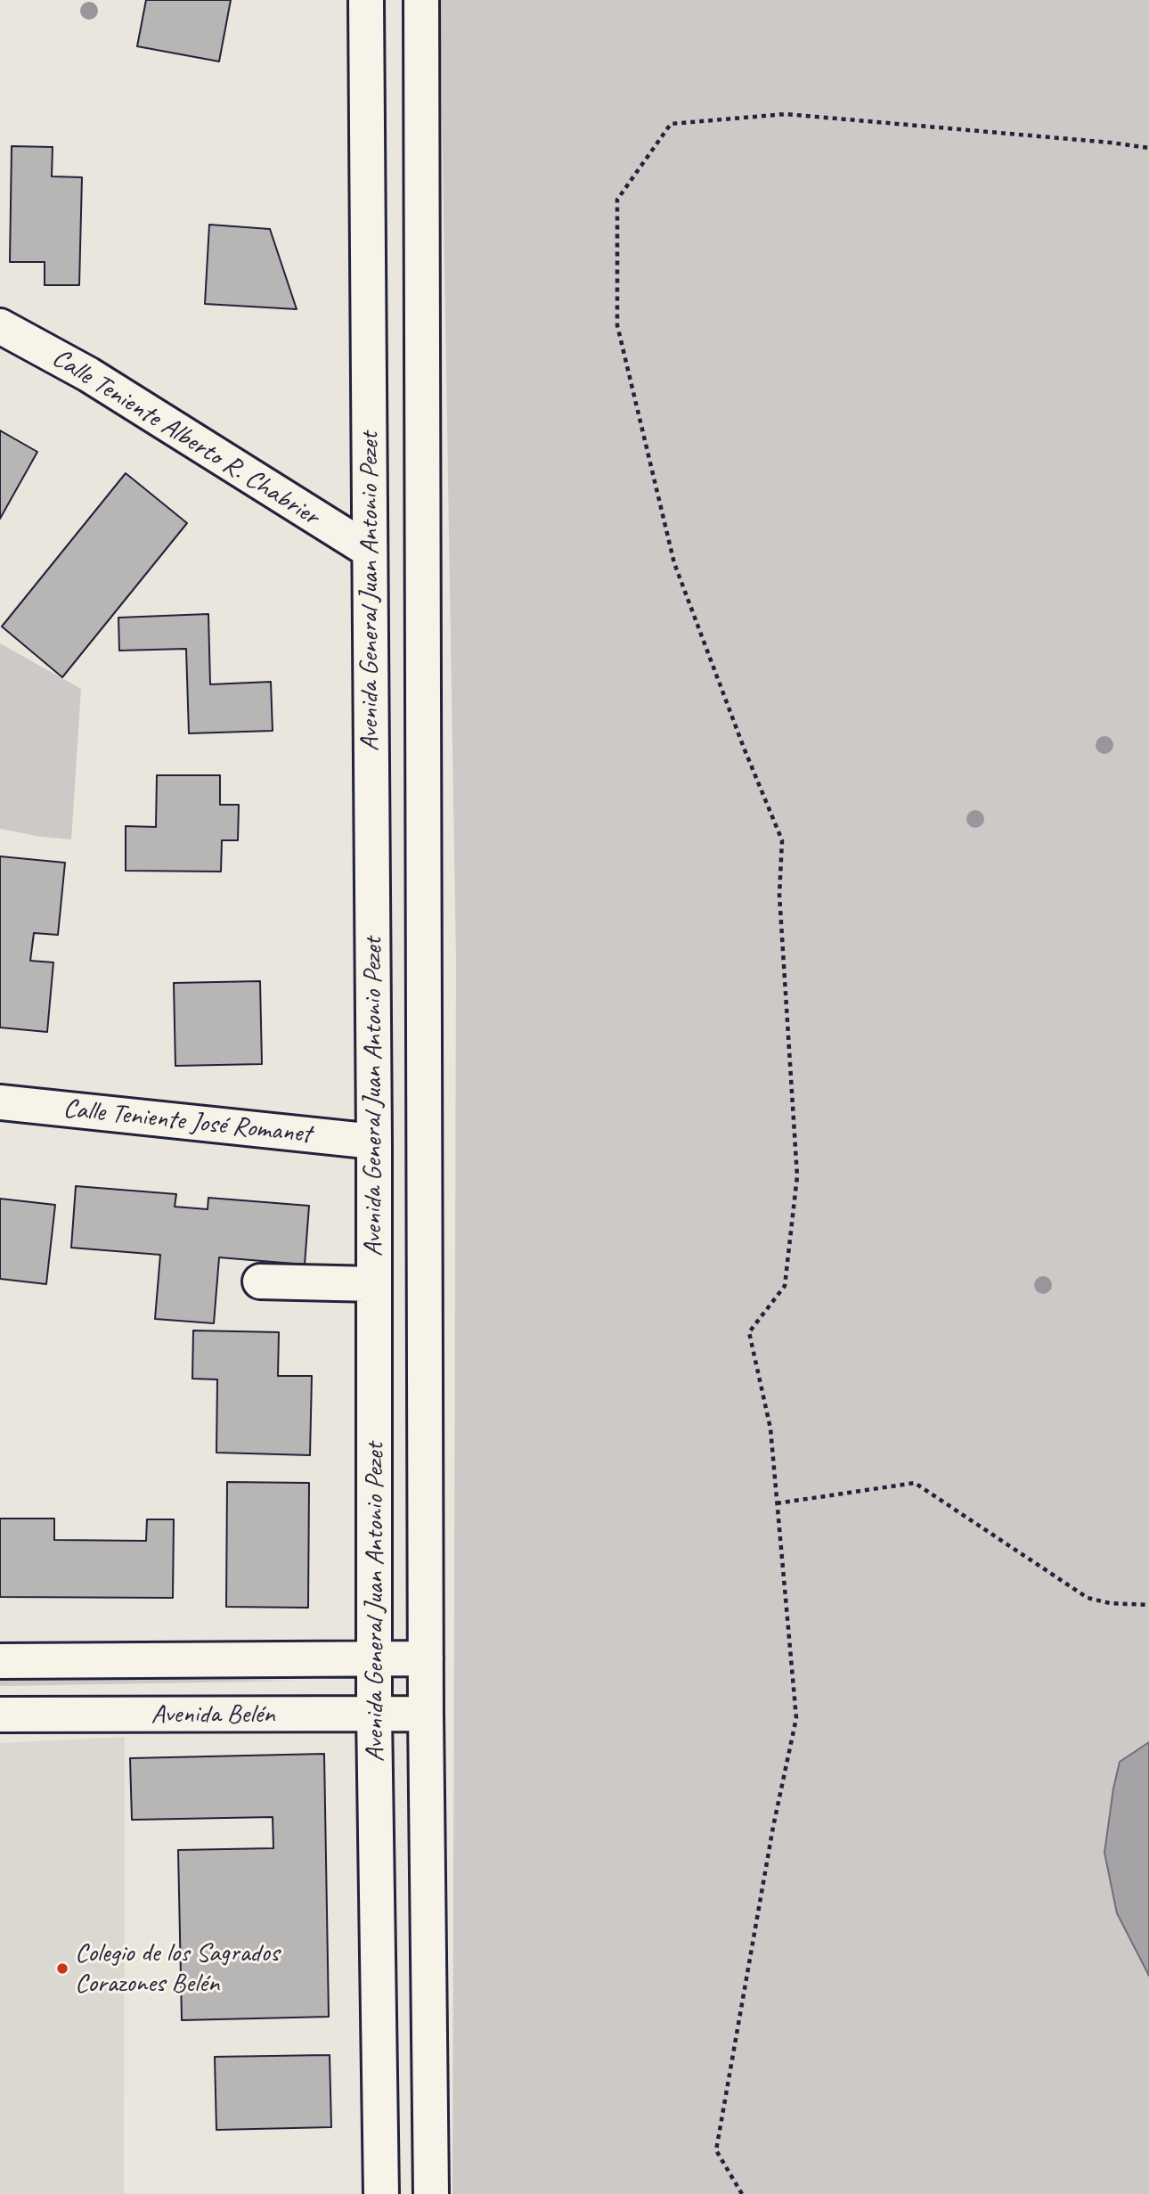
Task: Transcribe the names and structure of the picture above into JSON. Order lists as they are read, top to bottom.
{
  "streets": {
    "street": [
      "Calle Teniente Alberto R. Chabrier",
      "Avenida General Juan Antonio Pezet",
      "Calle Teniente José Romanet",
      "Avenida Belén"
    ]
  },
  "crossings": [
    ["Calle Teniente Alberto R. Chabrier", "Avenida General Juan Antonio Pezet"],
    ["Avenida General Juan Antonio Pezet", "Calle Teniente José Romanet"],
    ["Avenida General Juan Antonio Pezet", "Avenida Belén"]
  ],
  "places": ["Colegio de los Sagrados Corazones Belén"]
}
